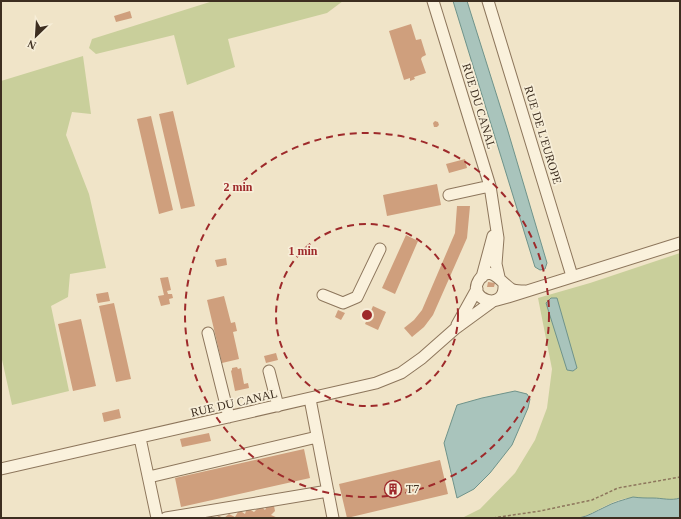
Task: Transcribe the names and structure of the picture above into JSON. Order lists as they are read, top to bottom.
{
  "streets": {
    "street": ["RUE DU CANAL", "RUE DE L'EUROPE"]
  },
  "places": {
    "building": ["T7"]
  },
  "north": "bottom left",
  "rings": ["2 min", "1 min"]
}
